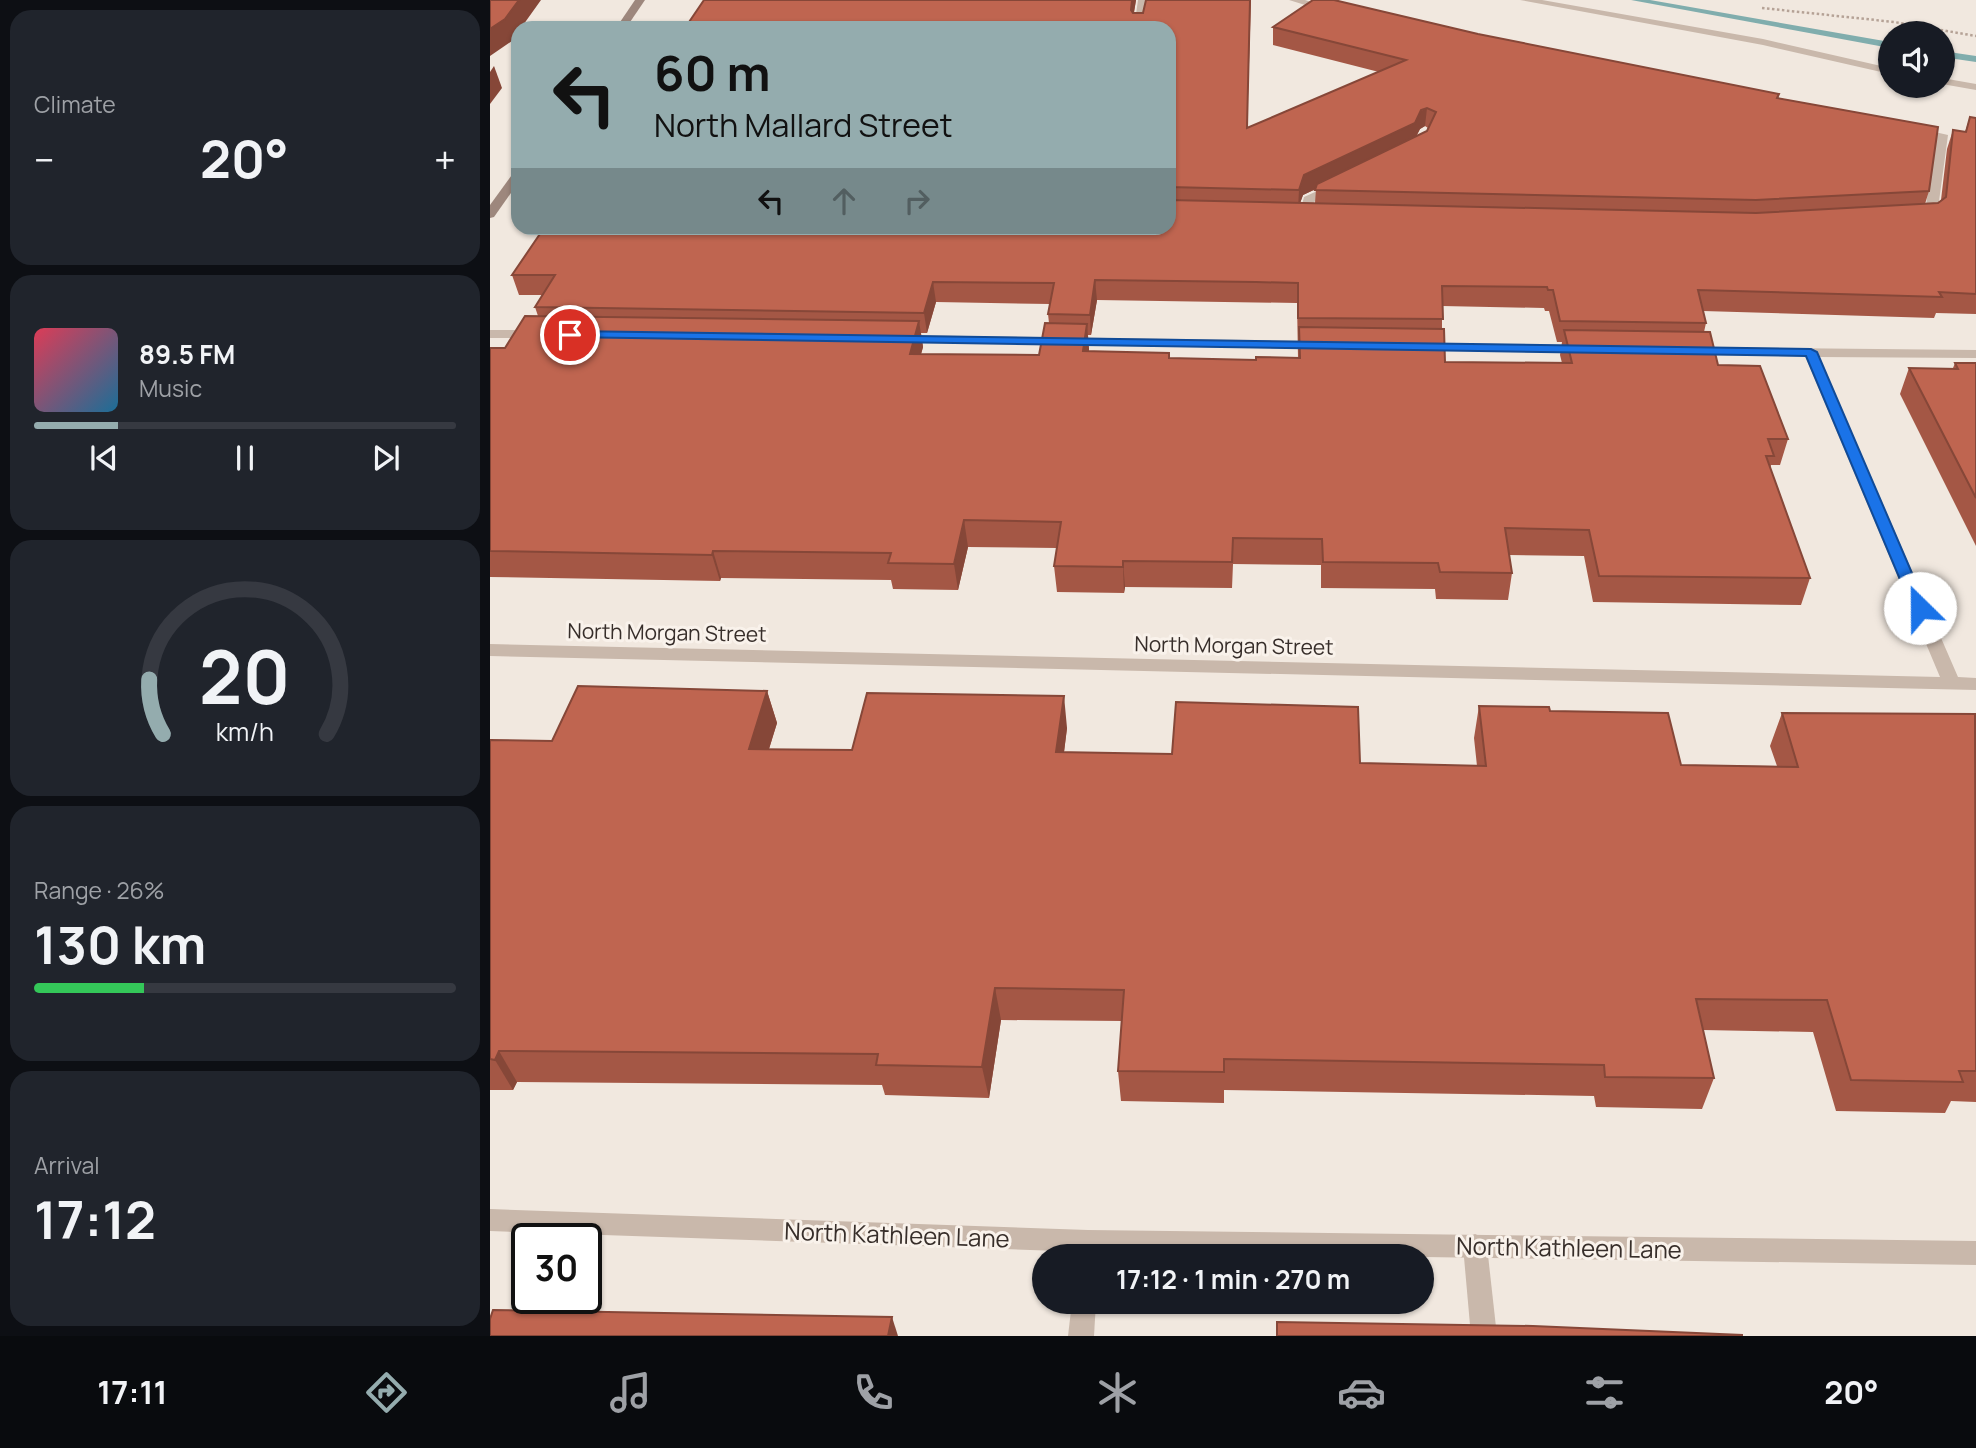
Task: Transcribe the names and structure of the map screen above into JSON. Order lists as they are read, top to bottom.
{
  "streets": {
    "street": ["North Morgan Street", "North Kathleen Lane"]
  },
  "page": {
    "tile": [
      "Climate",
      ["Range · 26%", "130 km"],
      ["Arrival", "17:12"]
    ],
    "turn": ["60 m", "North Mallard Street"],
    "heat": ["−", "20°", "+"],
    "song": ["89.5 FM", "Music"],
    "limit": "30",
    "trip": "17:12 · 1 min · 270 m",
    "tabs": ["17:11", "20°"],
    "gauge": ["20", "km/h"]
  }
}
